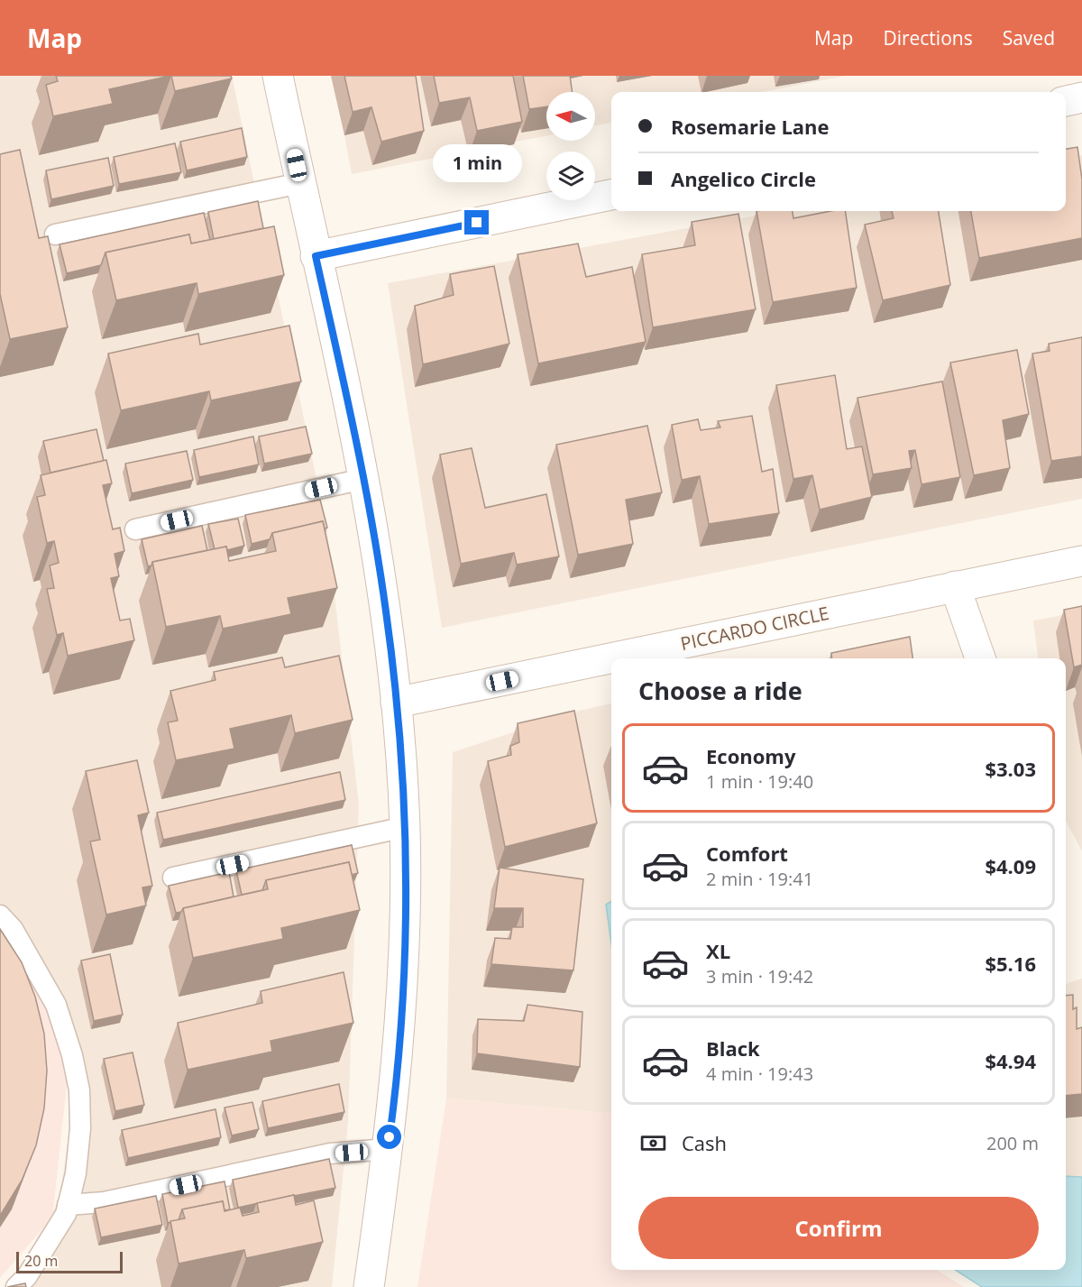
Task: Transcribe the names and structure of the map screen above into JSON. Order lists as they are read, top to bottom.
{
  "streets": {
    "street": ["PICCARDO CIRCLE"]
  },
  "scale_bar": "20 m",
  "north": "left",
  "page": {
    "header": "Map",
    "nav": ["Map", "Directions", "Saved"],
    "banner": ["Rosemarie Lane", "Angelico Circle"],
    "bubble": "1 min",
    "heading": "Choose a ride",
    "list": [
      {
        "name": "Economy",
        "note": "1 min · 19:40",
        "value": "$3.03"
      },
      {
        "name": "Comfort",
        "note": "2 min · 19:41",
        "value": "$4.09"
      },
      {
        "name": "XL",
        "note": "3 min · 19:42",
        "value": "$5.16"
      },
      {
        "name": "Black",
        "note": "4 min · 19:43",
        "value": "$4.94"
      }
    ],
    "pay": ["Cash", "200 m"],
    "buttons": "Confirm",
    "scale": "20 m"
  }
}
